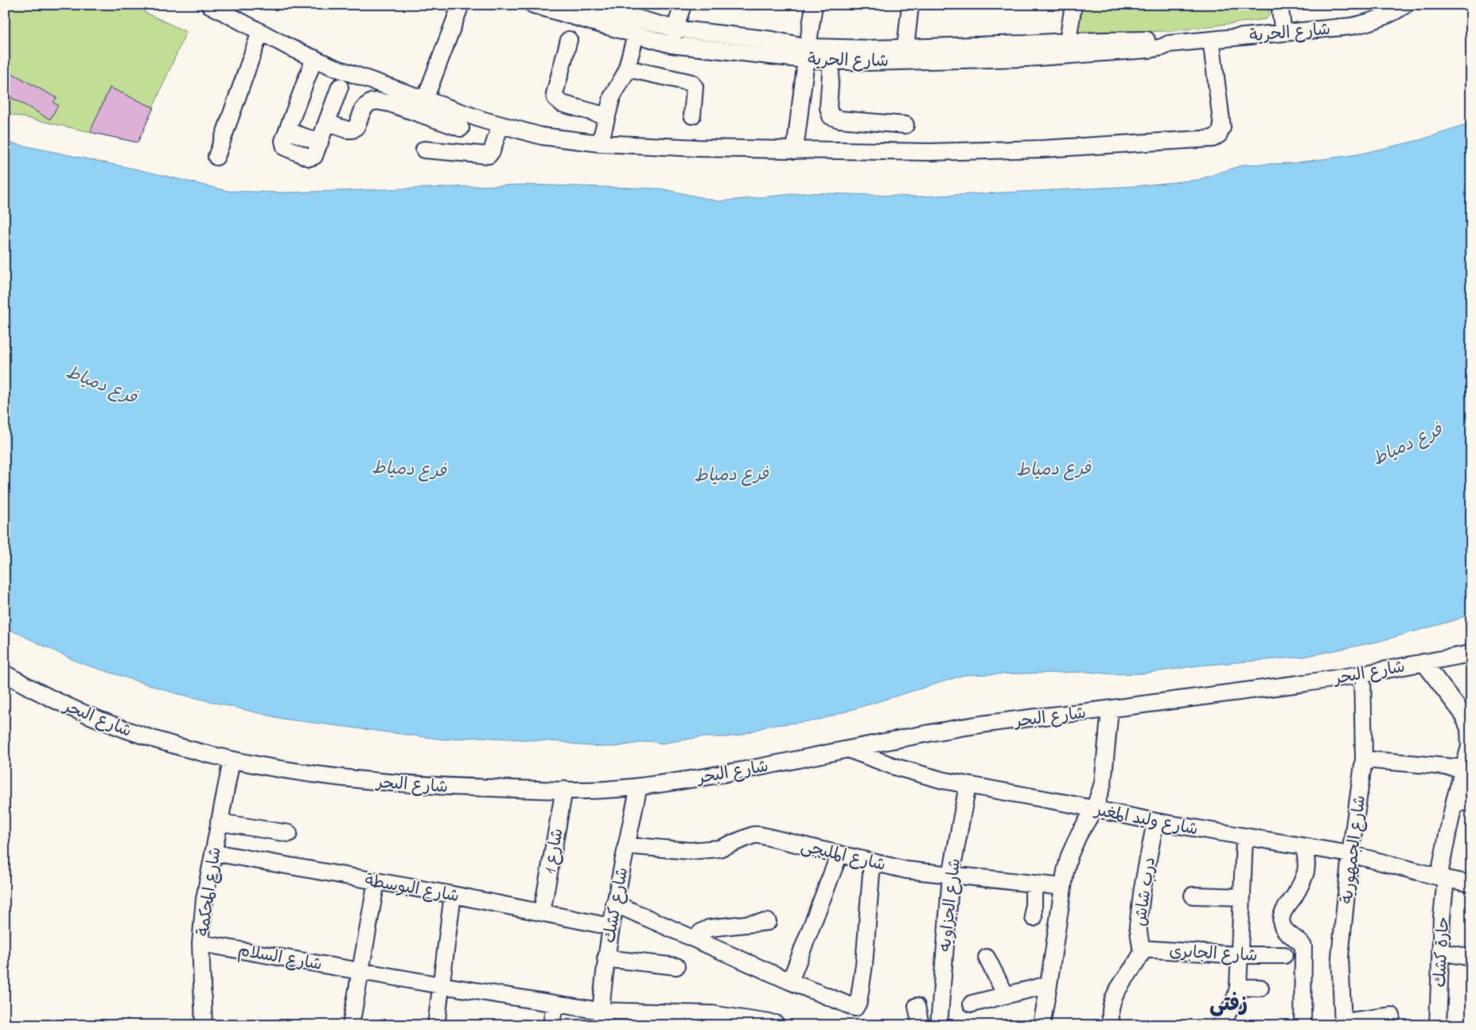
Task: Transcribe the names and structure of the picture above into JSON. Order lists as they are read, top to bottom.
{
  "streets": {
    "street": [
      "شارع الحرية",
      "شارع البحر",
      "شارع وليد المغير",
      "شارع الجمهورية",
      "شارع 1",
      "شارع المليجى",
      "شارع البوسطة",
      "شارع المحكمة",
      "درب شاش",
      "شارع كشك",
      "شارع الجزاويه",
      "حارة كشك",
      "شارع الجابرى",
      "شارع السلام"
    ]
  },
  "crossings": [
    ["شارع البحر", "شارع وليد المغير"],
    ["شارع البحر", "شارع الجمهورية"],
    ["شارع البحر", "شارع 1"],
    ["شارع البحر", "شارع المحكمة"],
    ["شارع البحر", "شارع كشك"],
    ["شارع البحر", "حارة كشك"],
    ["شارع وليد المغير", "شارع الجمهورية"],
    ["شارع وليد المغير", "درب شاش"],
    ["شارع وليد المغير", "شارع الجزاويه"],
    ["شارع وليد المغير", "حارة كشك"],
    ["شارع 1", "شارع البوسطة"],
    ["شارع المليجى", "شارع كشك"],
    ["شارع المليجى", "شارع الجزاويه"],
    ["شارع البوسطة", "شارع المحكمة"],
    ["شارع البوسطة", "شارع كشك"],
    ["شارع المحكمة", "شارع السلام"],
    ["درب شاش", "شارع الجابرى"],
    ["شارع كشك", "شارع السلام"]
  ],
  "districts": ["زفتى"],
  "water": ["فرع دمياط"]
}
